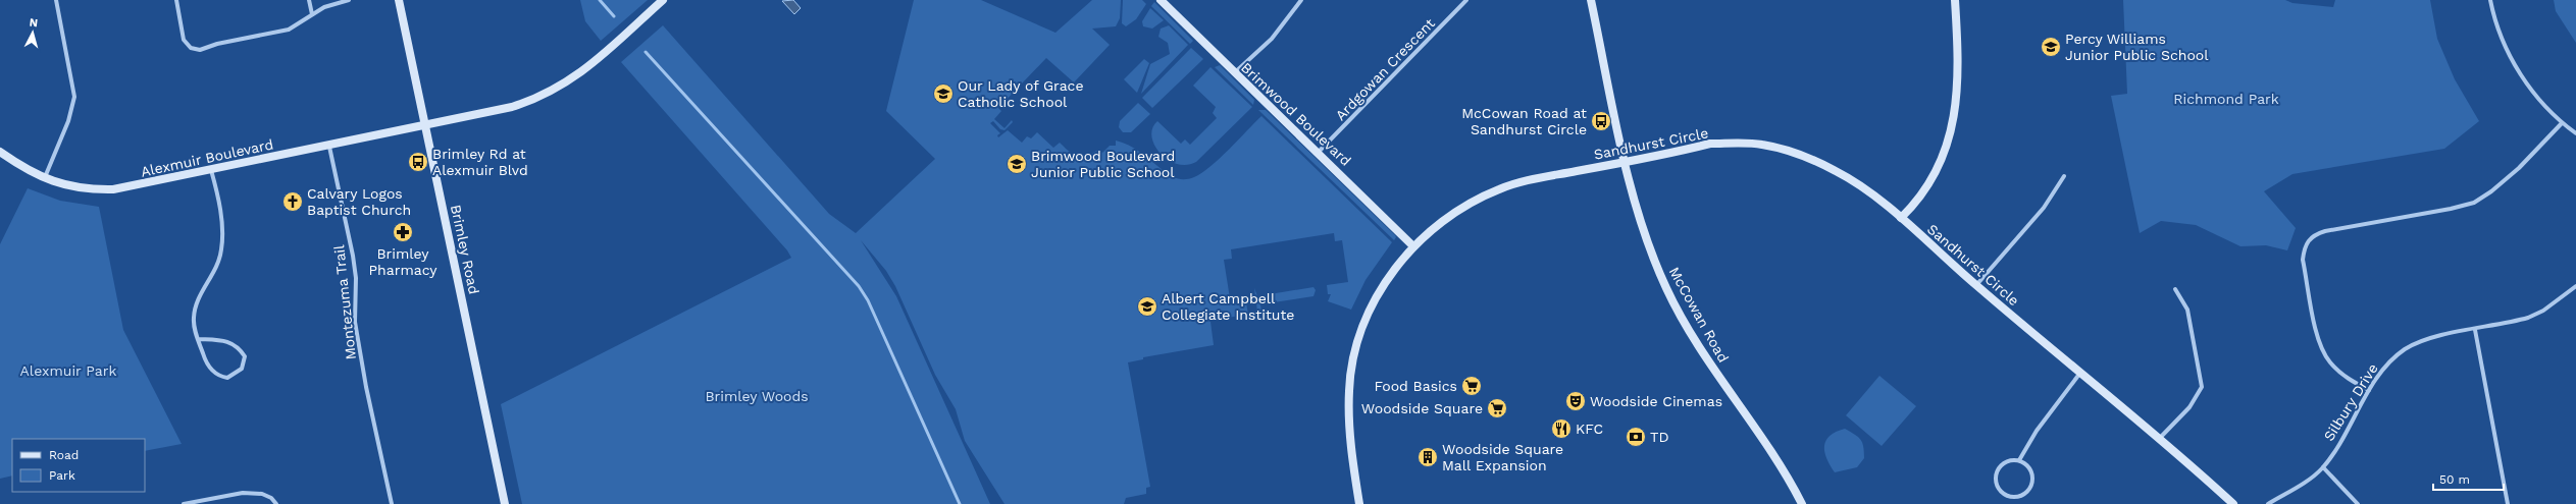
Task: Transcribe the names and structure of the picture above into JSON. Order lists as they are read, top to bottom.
{
  "streets": {
    "street": [
      "Ardgowan Crescent",
      "Brimwood Boulevard",
      "Sandhurst Circle",
      "Alexmuir Boulevard",
      "Brimley Road",
      "Montezuma Trail",
      "McCowan Road",
      "Silbury Drive"
    ]
  },
  "crossings": [
    ["Ardgowan Crescent", "Brimwood Boulevard"],
    ["Brimwood Boulevard", "Sandhurst Circle"],
    ["Sandhurst Circle", "McCowan Road"],
    ["Alexmuir Boulevard", "Brimley Road"],
    ["Alexmuir Boulevard", "Montezuma Trail"]
  ],
  "parks": ["Richmond Park", "Alexmuir Park", "Brimley Woods"],
  "places": {
    "school or university": [
      "Percy Williams Junior Public School",
      "Our Lady of Grace Catholic School",
      "Brimwood Boulevard Junior Public School",
      "Albert Campbell Collegiate Institute"
    ],
    "bus stop": ["McCowan Road at Sandhurst Circle", "Brimley Rd at Alexmuir Blvd"],
    "church": ["Calvary Logos Baptist Church"],
    "pharmacy": ["Brimley Pharmacy"],
    "supermarket": ["Food Basics", "Woodside Square"],
    "theatre": ["Woodside Cinemas"],
    "restaurant": ["KFC"],
    "bank": ["TD"],
    "building": ["Woodside Square Mall Expansion"]
  },
  "legend": ["Road", "Park"],
  "scale_bar": "50 m",
  "north": "top"
}
